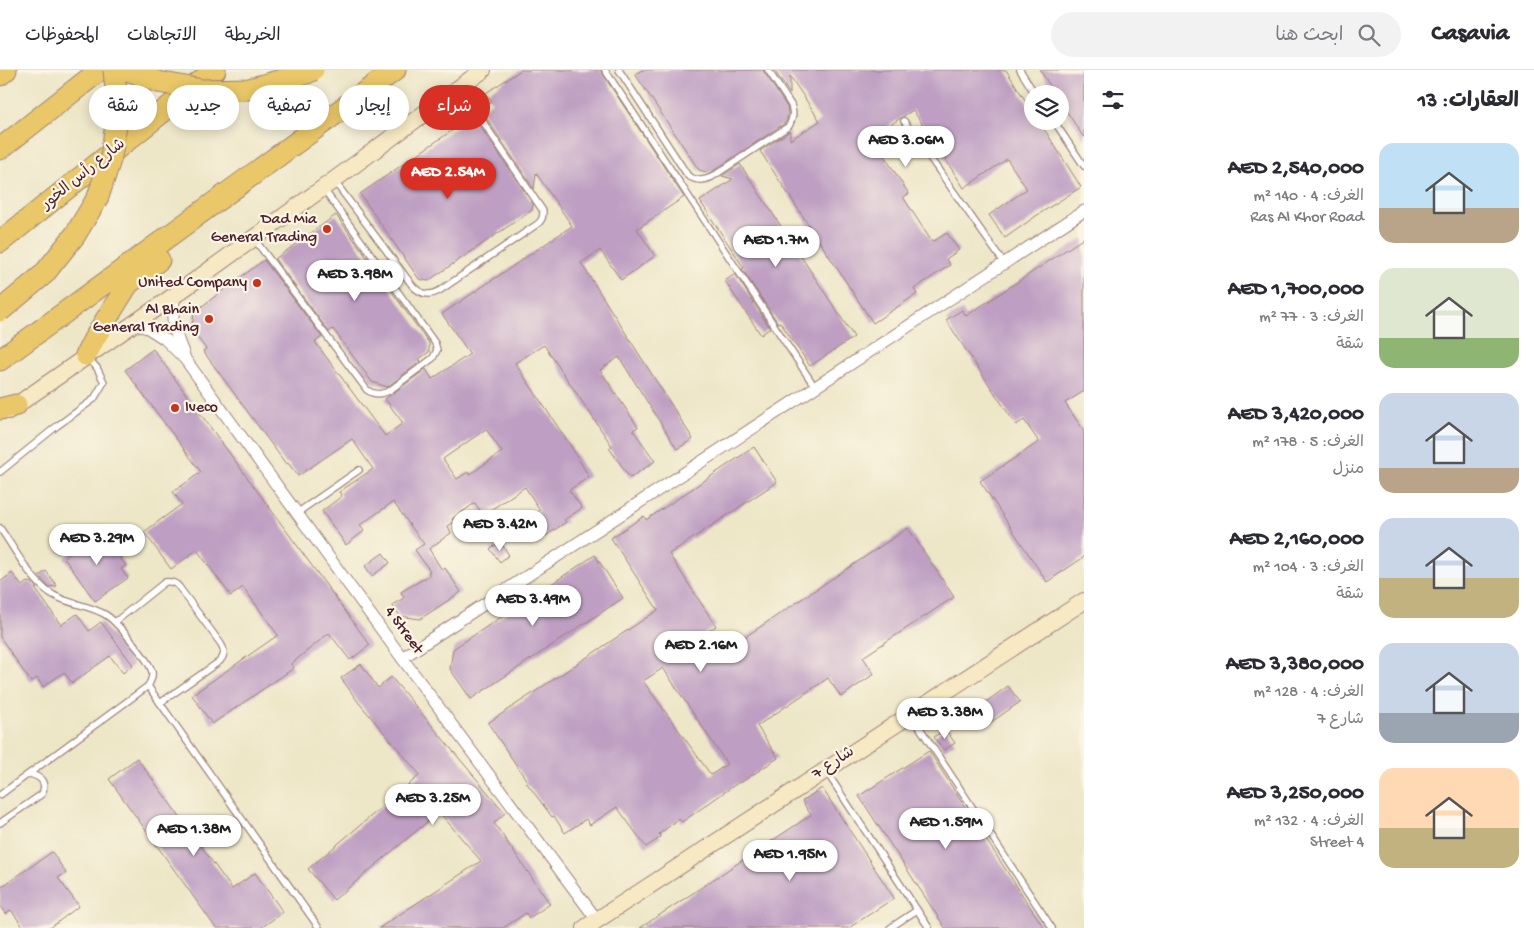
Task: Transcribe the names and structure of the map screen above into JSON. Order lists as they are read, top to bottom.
{
  "streets": {
    "highway": ["شارع رأس الخور"],
    "street": ["4 Street", "شارع 7"]
  },
  "crossings": [
    ["4 Street", "شارع 7"]
  ],
  "places": [
    "Dad Mia General Trading",
    "United Company",
    "Al Bhain General Trading",
    "Iveco"
  ],
  "page": {
    "header": "Casavia",
    "search": "ابحث هنا",
    "nav": ["الخريطة", "الاتجاهات", "المحفوظات"],
    "heading": "العقارات: 13",
    "chip": [
      "شراء",
      "إيجار",
      "تصفية",
      "جديد",
      "شقة"
    ],
    "price": [
      "AED 3.06M",
      "AED 2.54M",
      "AED 1.7M",
      "AED 3.98M",
      "AED 3.42M",
      "AED 3.29M",
      "AED 3.49M",
      "AED 2.16M",
      "AED 3.38M",
      "AED 3.25M",
      "AED 1.59M",
      "AED 1.38M",
      "AED 1.95M"
    ],
    "list": [
      {
        "name": "AED 2,540,000",
        "note": "الغرف: 4 · 140 m² · Ras Al Khor Road"
      },
      {
        "name": "AED 1,700,000",
        "note": "الغرف: 3 · 77 m² · شقة"
      },
      {
        "name": "AED 3,420,000",
        "note": "الغرف: 5 · 178 m² · منزل"
      },
      {
        "name": "AED 2,160,000",
        "note": "الغرف: 3 · 104 m² · شقة"
      },
      {
        "name": "AED 3,380,000",
        "note": "الغرف: 4 · 128 m² · شارع 7"
      },
      {
        "name": "AED 3,250,000",
        "note": "الغرف: 4 · 132 m² · 4 Street"
      }
    ]
  }
}
